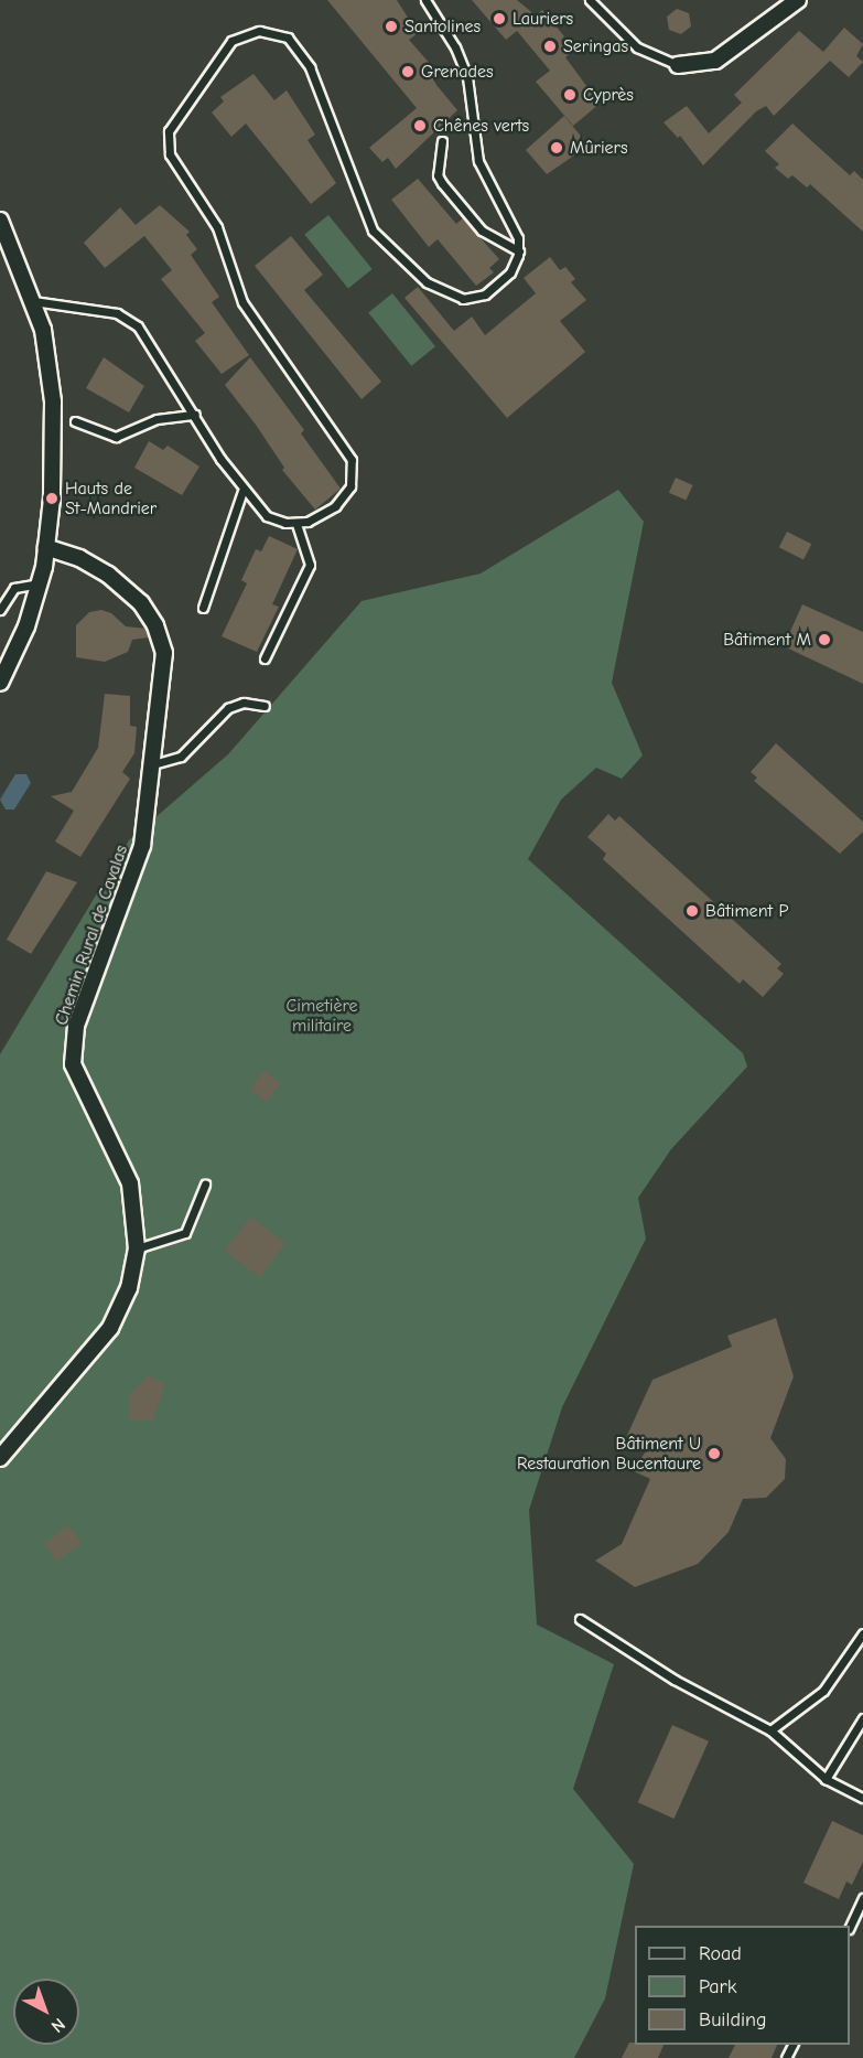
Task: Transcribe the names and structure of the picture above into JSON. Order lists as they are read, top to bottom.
{
  "streets": {
    "street": ["Chemin Rural de Cavalas"]
  },
  "parks": ["Cimetière militaire"],
  "places": [
    "Lauriers",
    "Santolines",
    "Seringas",
    "Grenades",
    "Cyprès",
    "Chênes verts",
    "Mûriers",
    "Hauts de St-Mandrier",
    "Bâtiment M",
    "Bâtiment P",
    "Bâtiment U Restauration Bucentaure"
  ],
  "legend": ["Road", "Park", "Building"],
  "north": "bottom right"
}
